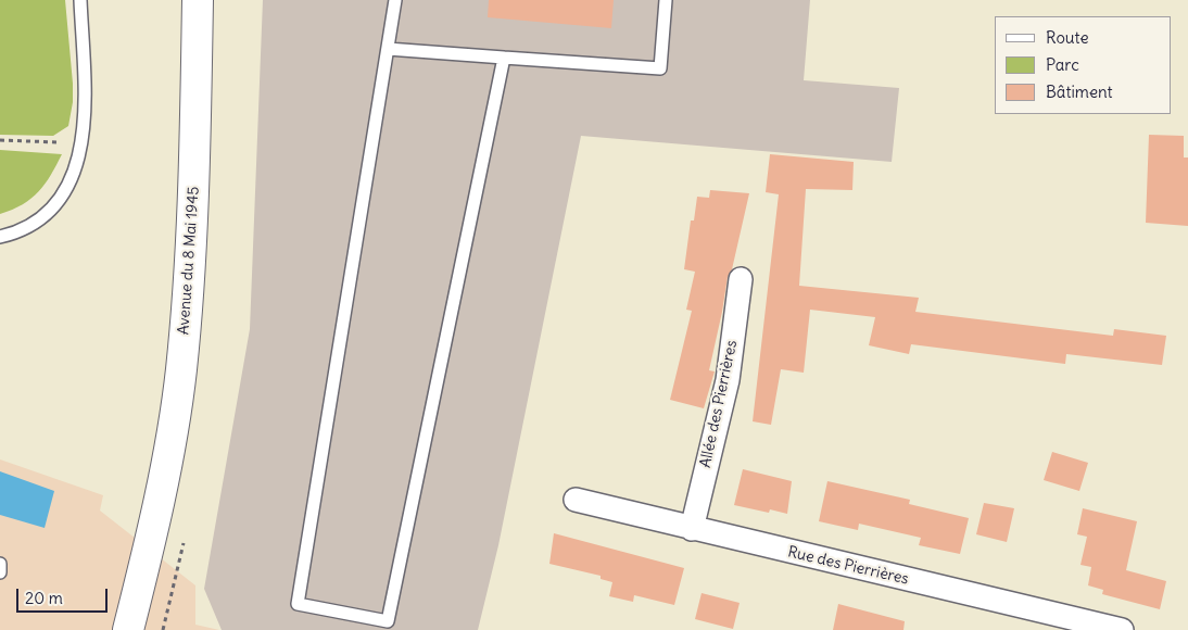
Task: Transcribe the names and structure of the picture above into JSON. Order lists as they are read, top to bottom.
{
  "streets": {
    "main road": ["Avenue du 8 Mai 1945"],
    "street": ["Allée des Pierrières", "Rue des Pierrières"]
  },
  "crossings": [
    ["Allée des Pierrières", "Rue des Pierrières"]
  ],
  "legend": ["Route", "Parc", "Bâtiment"],
  "scale_bar": "20 m"
}
